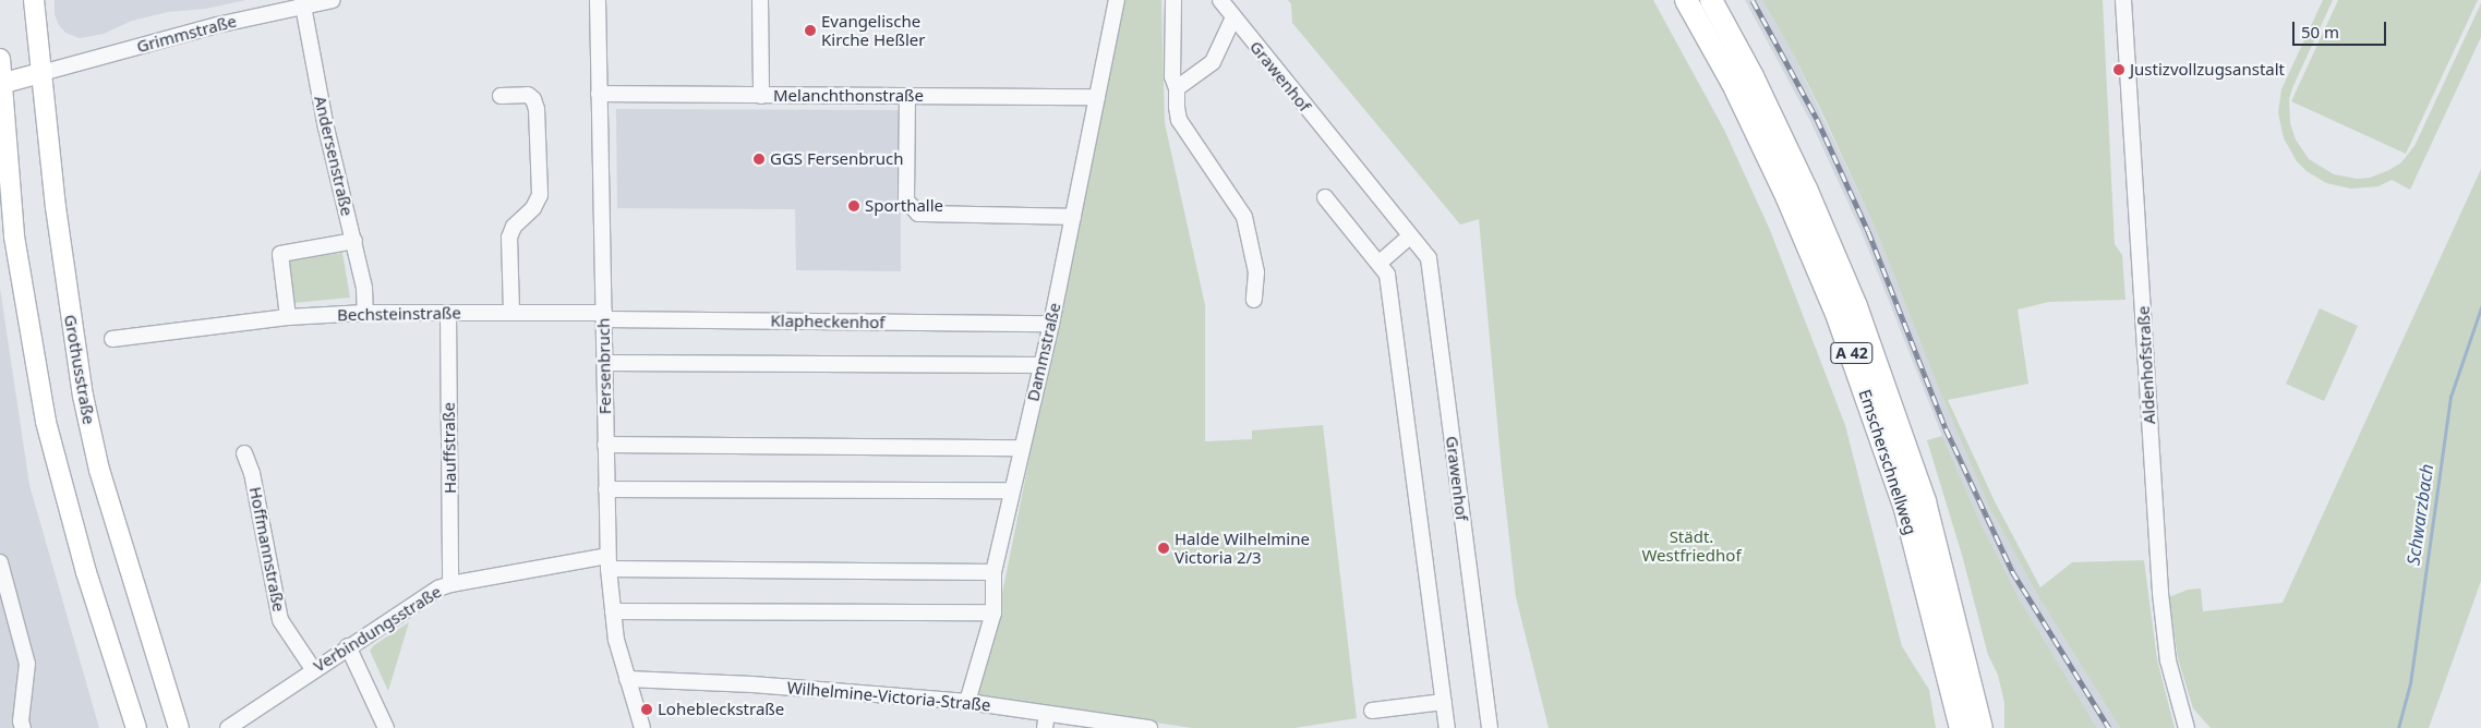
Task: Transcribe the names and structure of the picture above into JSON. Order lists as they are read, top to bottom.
{
  "streets": {
    "highway": ["A 42", "Emscherschnellweg"],
    "main road": ["Grothusstraße"],
    "street": [
      "Grimmstraße",
      "Grawenhof",
      "Melanchthonstraße",
      "Andersenstraße",
      "Bechsteinstraße",
      "Klapheckenhof",
      "Dammstraße",
      "Aldenhofstraße",
      "Fersenbruch",
      "Hauffstraße",
      "Hoffmannstraße",
      "Verbindungsstraße",
      "Wilhelmine-Victoria-Straße"
    ]
  },
  "crossings": [
    ["Grimmstraße", "Andersenstraße"],
    ["Grimmstraße", "Grothusstraße"],
    ["Melanchthonstraße", "Dammstraße"],
    ["Melanchthonstraße", "Fersenbruch"],
    ["Andersenstraße", "Bechsteinstraße"],
    ["Bechsteinstraße", "Klapheckenhof"],
    ["Bechsteinstraße", "Fersenbruch"],
    ["Bechsteinstraße", "Hauffstraße"],
    ["Klapheckenhof", "Dammstraße"],
    ["Klapheckenhof", "Fersenbruch"],
    ["Dammstraße", "Wilhelmine-Victoria-Straße"],
    ["Fersenbruch", "Verbindungsstraße"],
    ["Fersenbruch", "Wilhelmine-Victoria-Straße"],
    ["Hauffstraße", "Verbindungsstraße"],
    ["Hoffmannstraße", "Verbindungsstraße"]
  ],
  "water": ["Schwarzbach"],
  "parks": ["Städt. Westfriedhof"],
  "places": [
    "Evangelische Kirche Heßler",
    "Justizvollzugsanstalt",
    "GGS Fersenbruch",
    "Sporthalle",
    "Halde Wilhelmine Victoria 2/3",
    "Lohebleckstraße"
  ],
  "scale_bar": "50 m"
}
